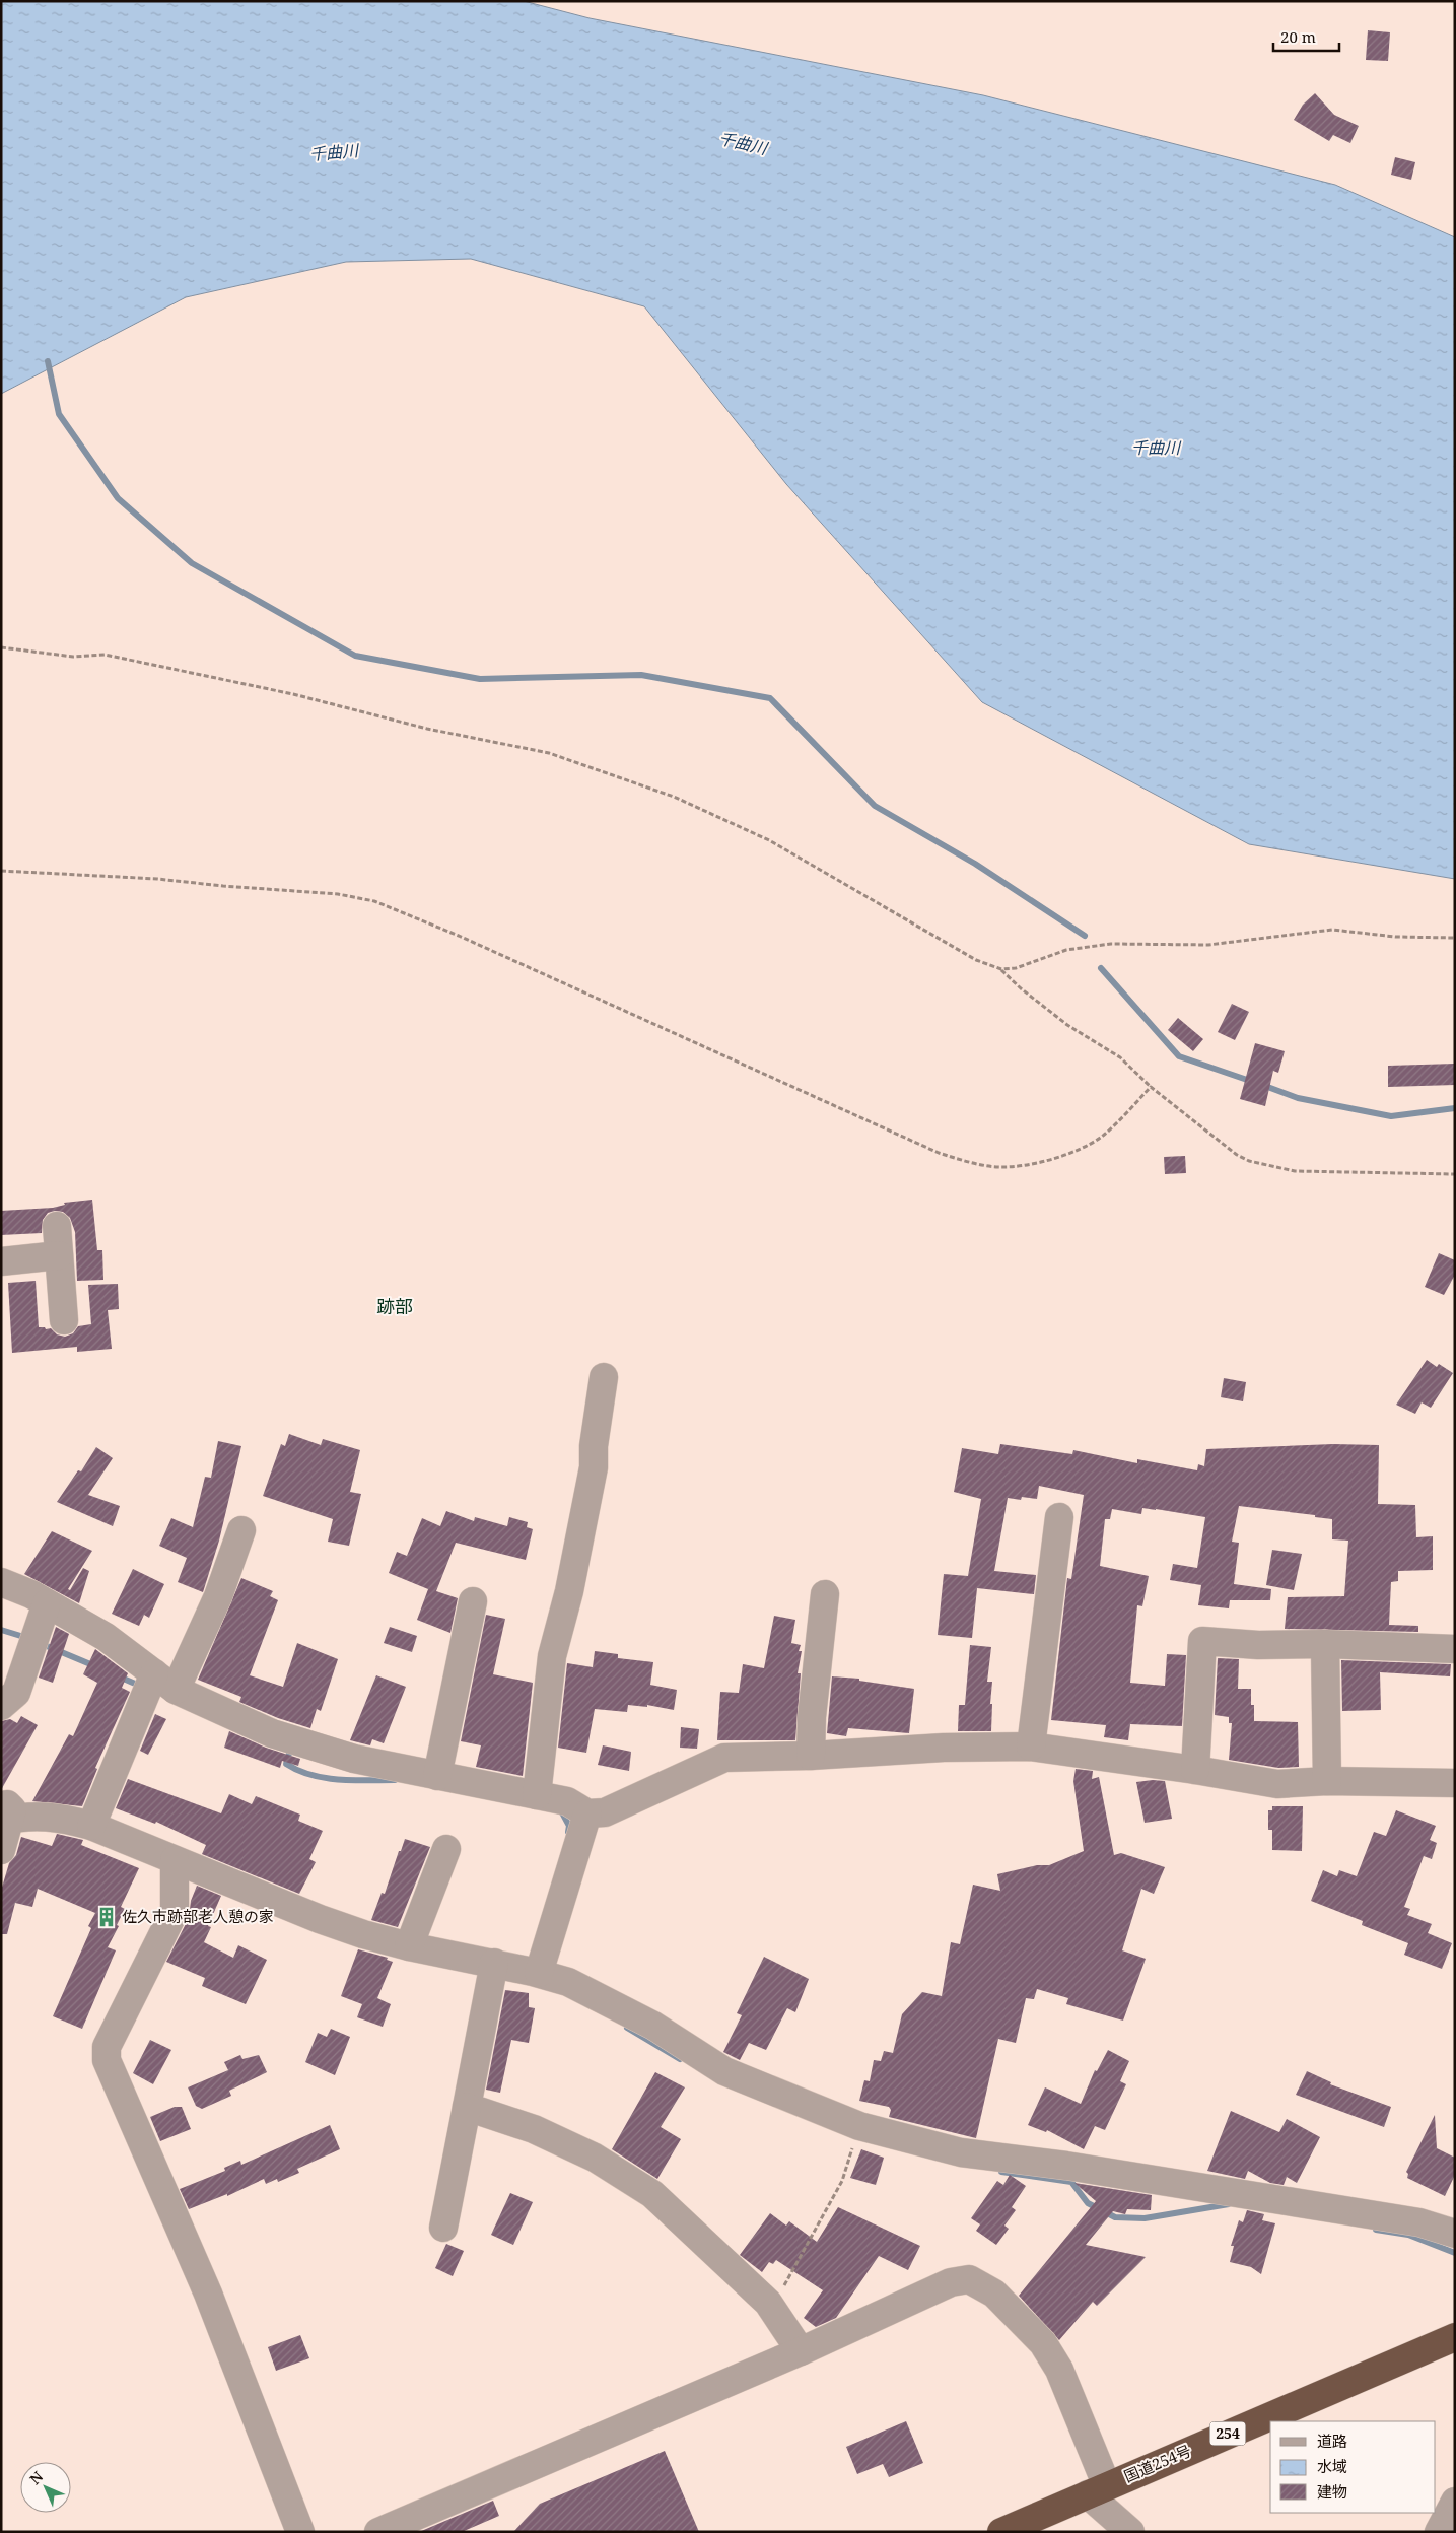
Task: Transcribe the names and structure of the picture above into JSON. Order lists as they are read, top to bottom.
{
  "streets": {
    "highway": ["254", "国道254号"]
  },
  "districts": ["跡部"],
  "water": ["千曲川"],
  "places": {
    "building": ["佐久市跡部老人憩の家"]
  },
  "legend": ["道路", "水域", "建物"],
  "scale_bar": "20 m",
  "north": "top left"
}
